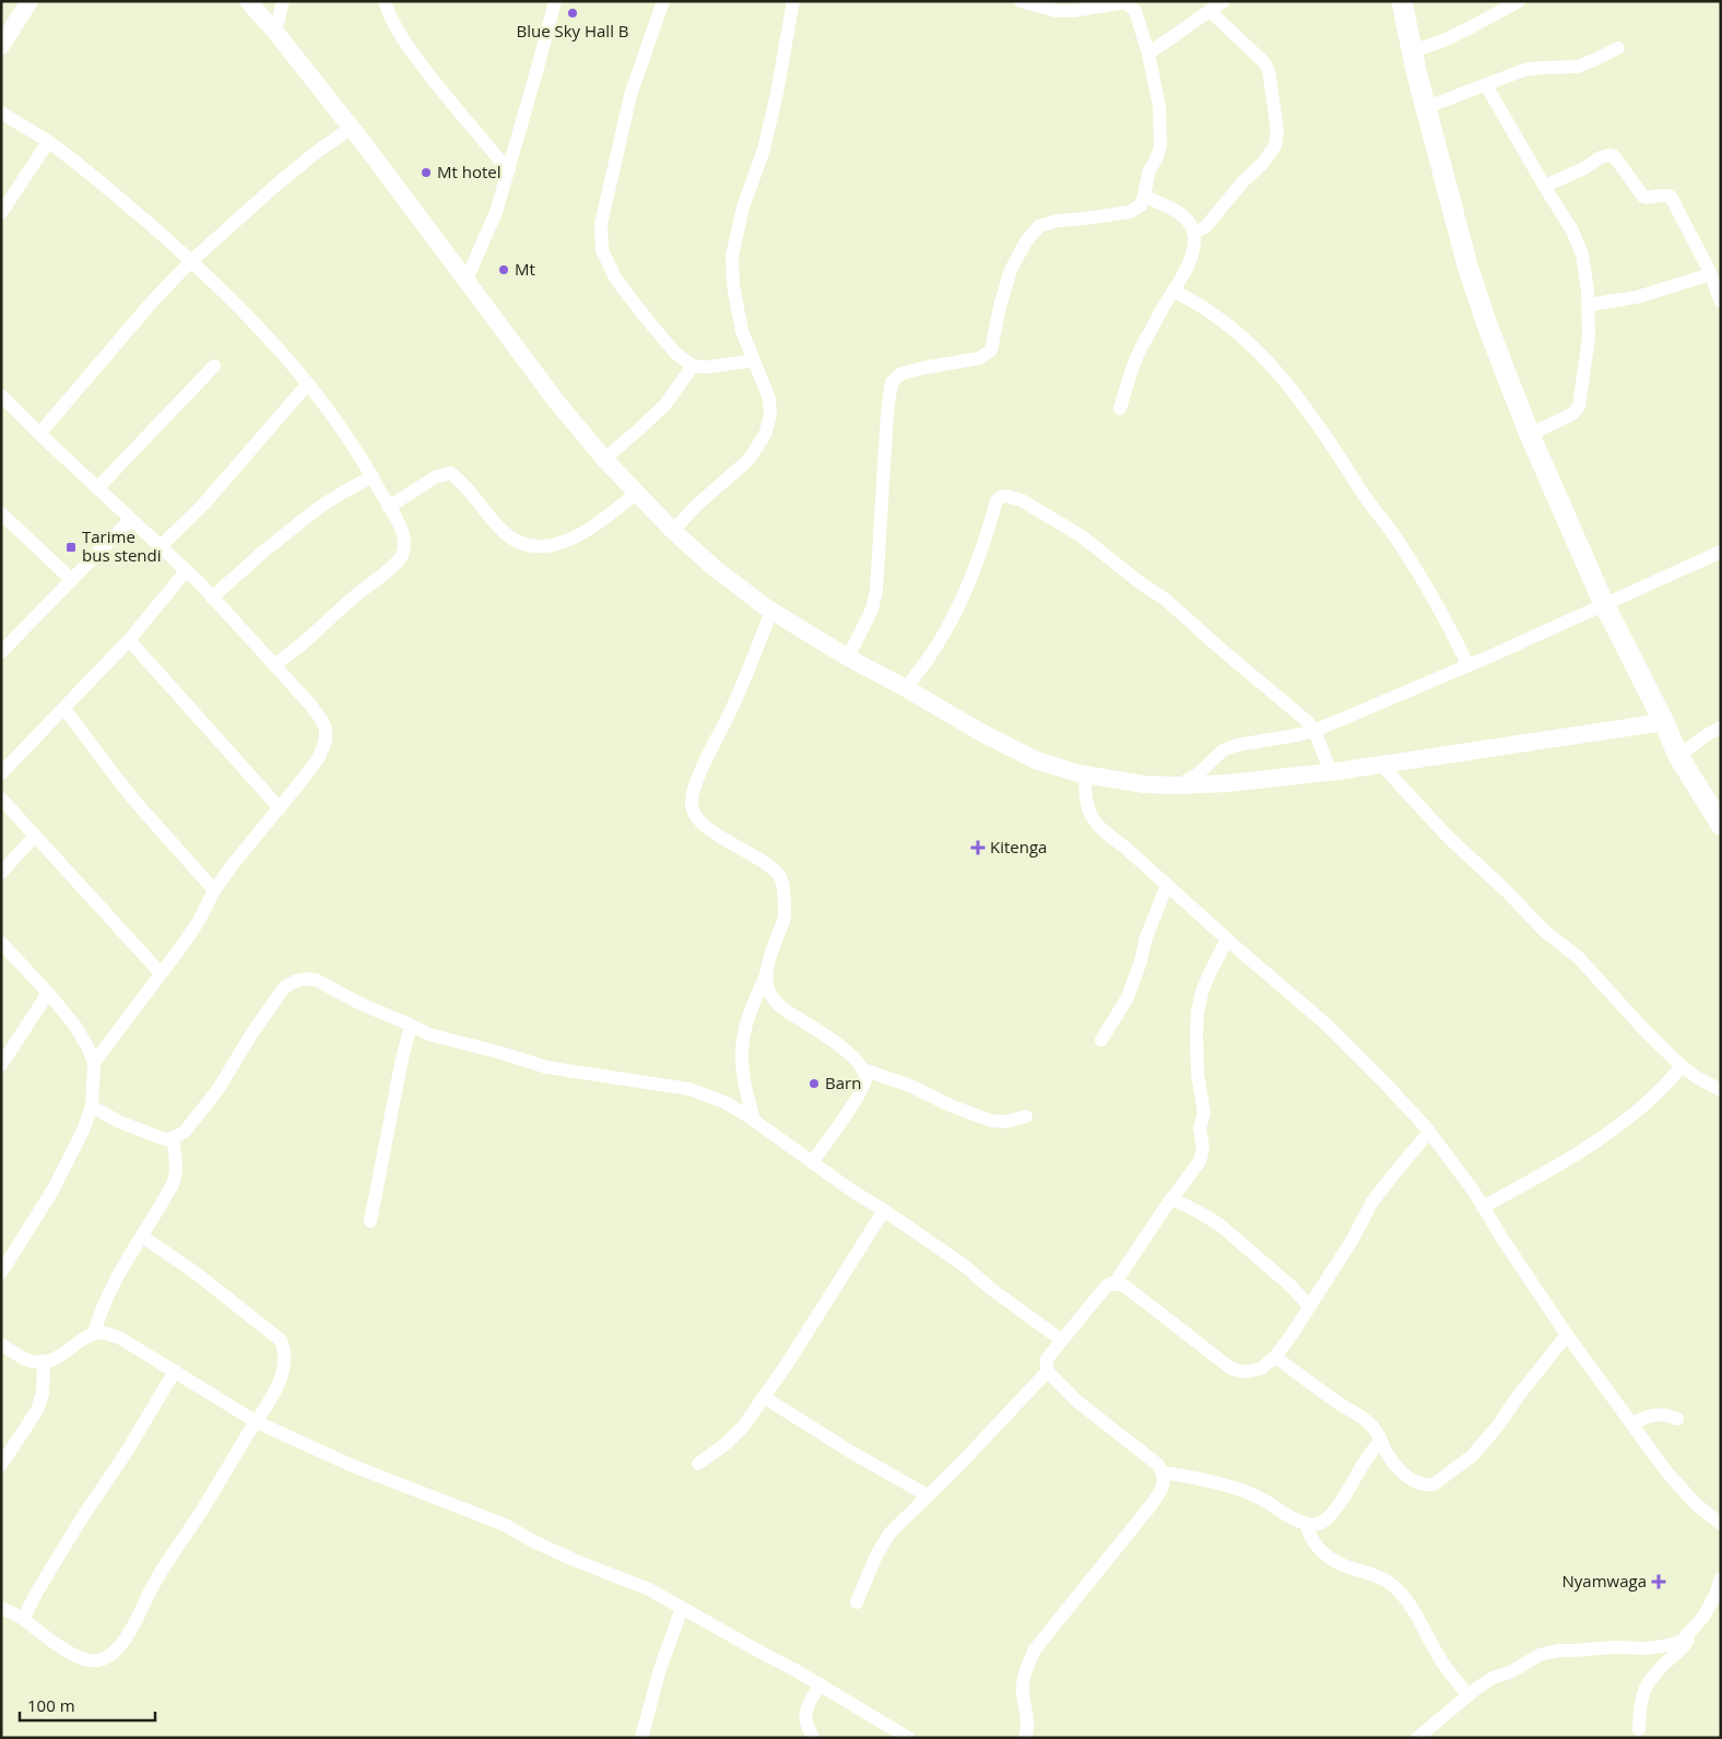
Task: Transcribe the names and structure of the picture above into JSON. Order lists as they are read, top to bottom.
{
  "places": {
    "other": [
      "Blue Sky Hall B",
      "Mt hotel",
      "Mt",
      "Barn"
    ],
    "transit": ["Tarime bus stendi"],
    "health": ["Kitenga", "Nyamwaga"]
  },
  "scale_bar": "100 m"
}
